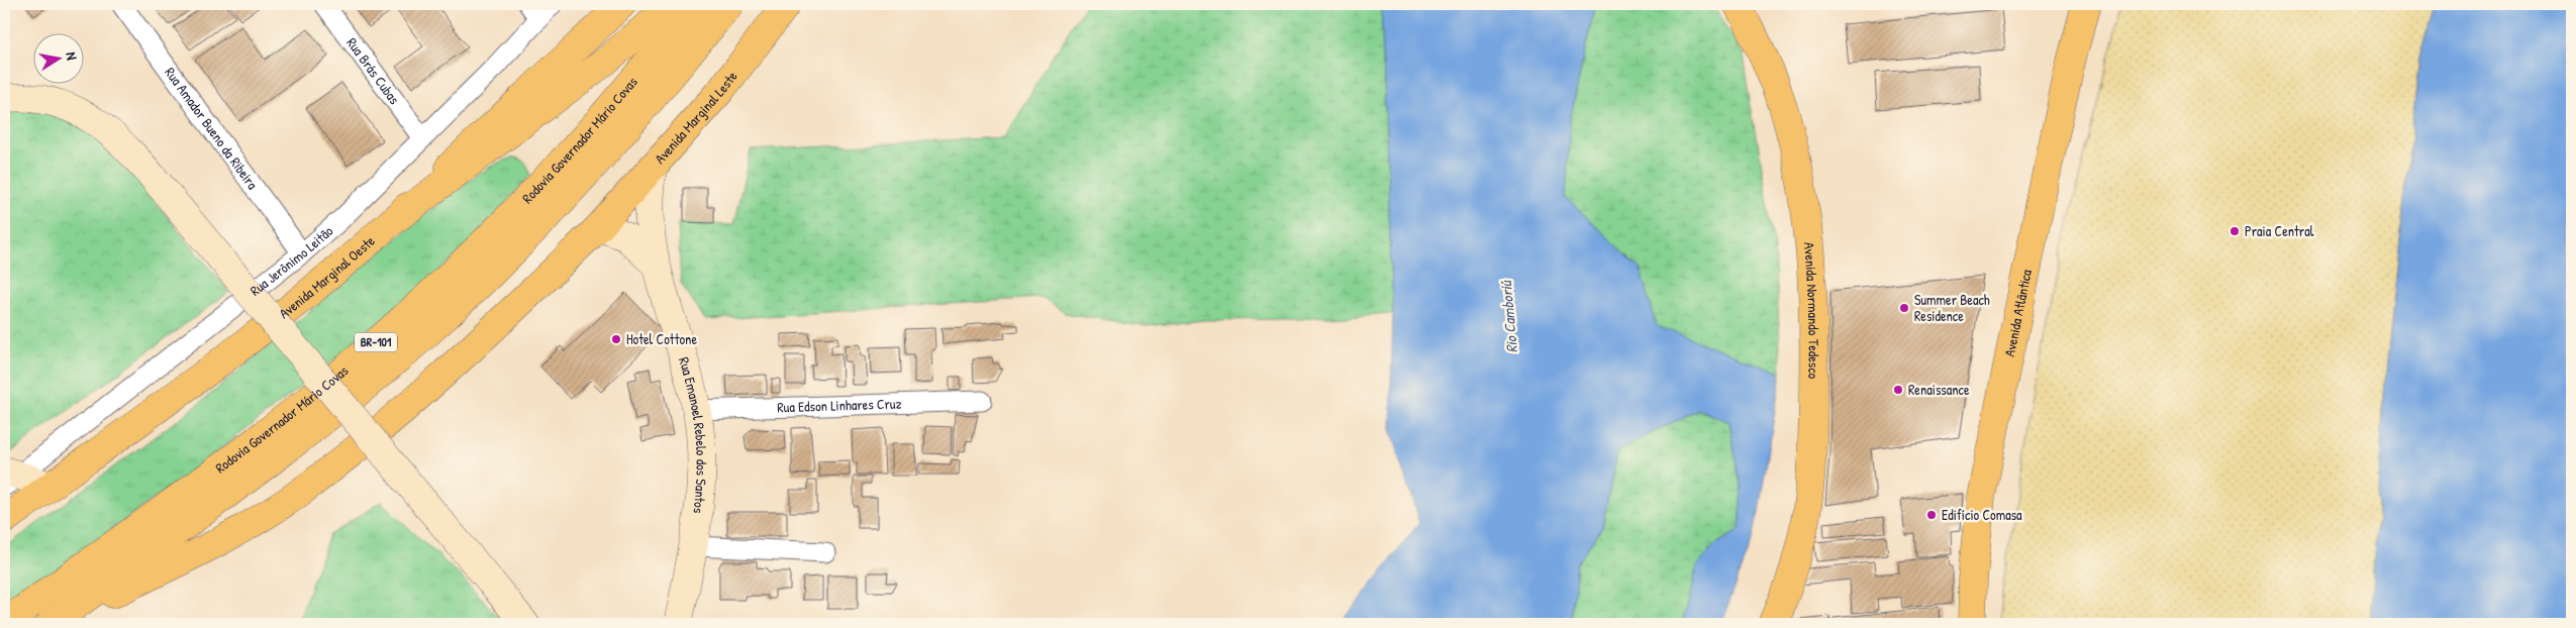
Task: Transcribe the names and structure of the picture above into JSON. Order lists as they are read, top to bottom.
{
  "streets": {
    "main road": [
      "Avenida Marginal Leste",
      "Rodovia Governador Mário Covas",
      "Avenida Marginal Oeste",
      "Avenida Normando Tedesco",
      "Avenida Atlântica",
      "BR-101",
      "Rua Emanoel Rebelo dos Santos"
    ],
    "street": [
      "Rua Brás Cubas",
      "Rua Amador Bueno da Ribeira",
      "Rua Jerônimo Leitão",
      "Rua Edson Linhares Cruz"
    ]
  },
  "crossings": [
    ["Rua Brás Cubas", "Rua Jerônimo Leitão"],
    ["Avenida Marginal Leste", "Rodovia Governador Mário Covas"],
    ["Avenida Marginal Leste", "Rua Emanoel Rebelo dos Santos"],
    ["Rua Amador Bueno da Ribeira", "Rua Jerônimo Leitão"],
    ["Rua Edson Linhares Cruz", "Rua Emanoel Rebelo dos Santos"]
  ],
  "water": ["Rio Camboriú"],
  "places": [
    "Praia Central",
    "Summer Beach Residence",
    "Hotel Cottone",
    "Renaissance",
    "Edifício Comasa"
  ],
  "north": "right"
}
